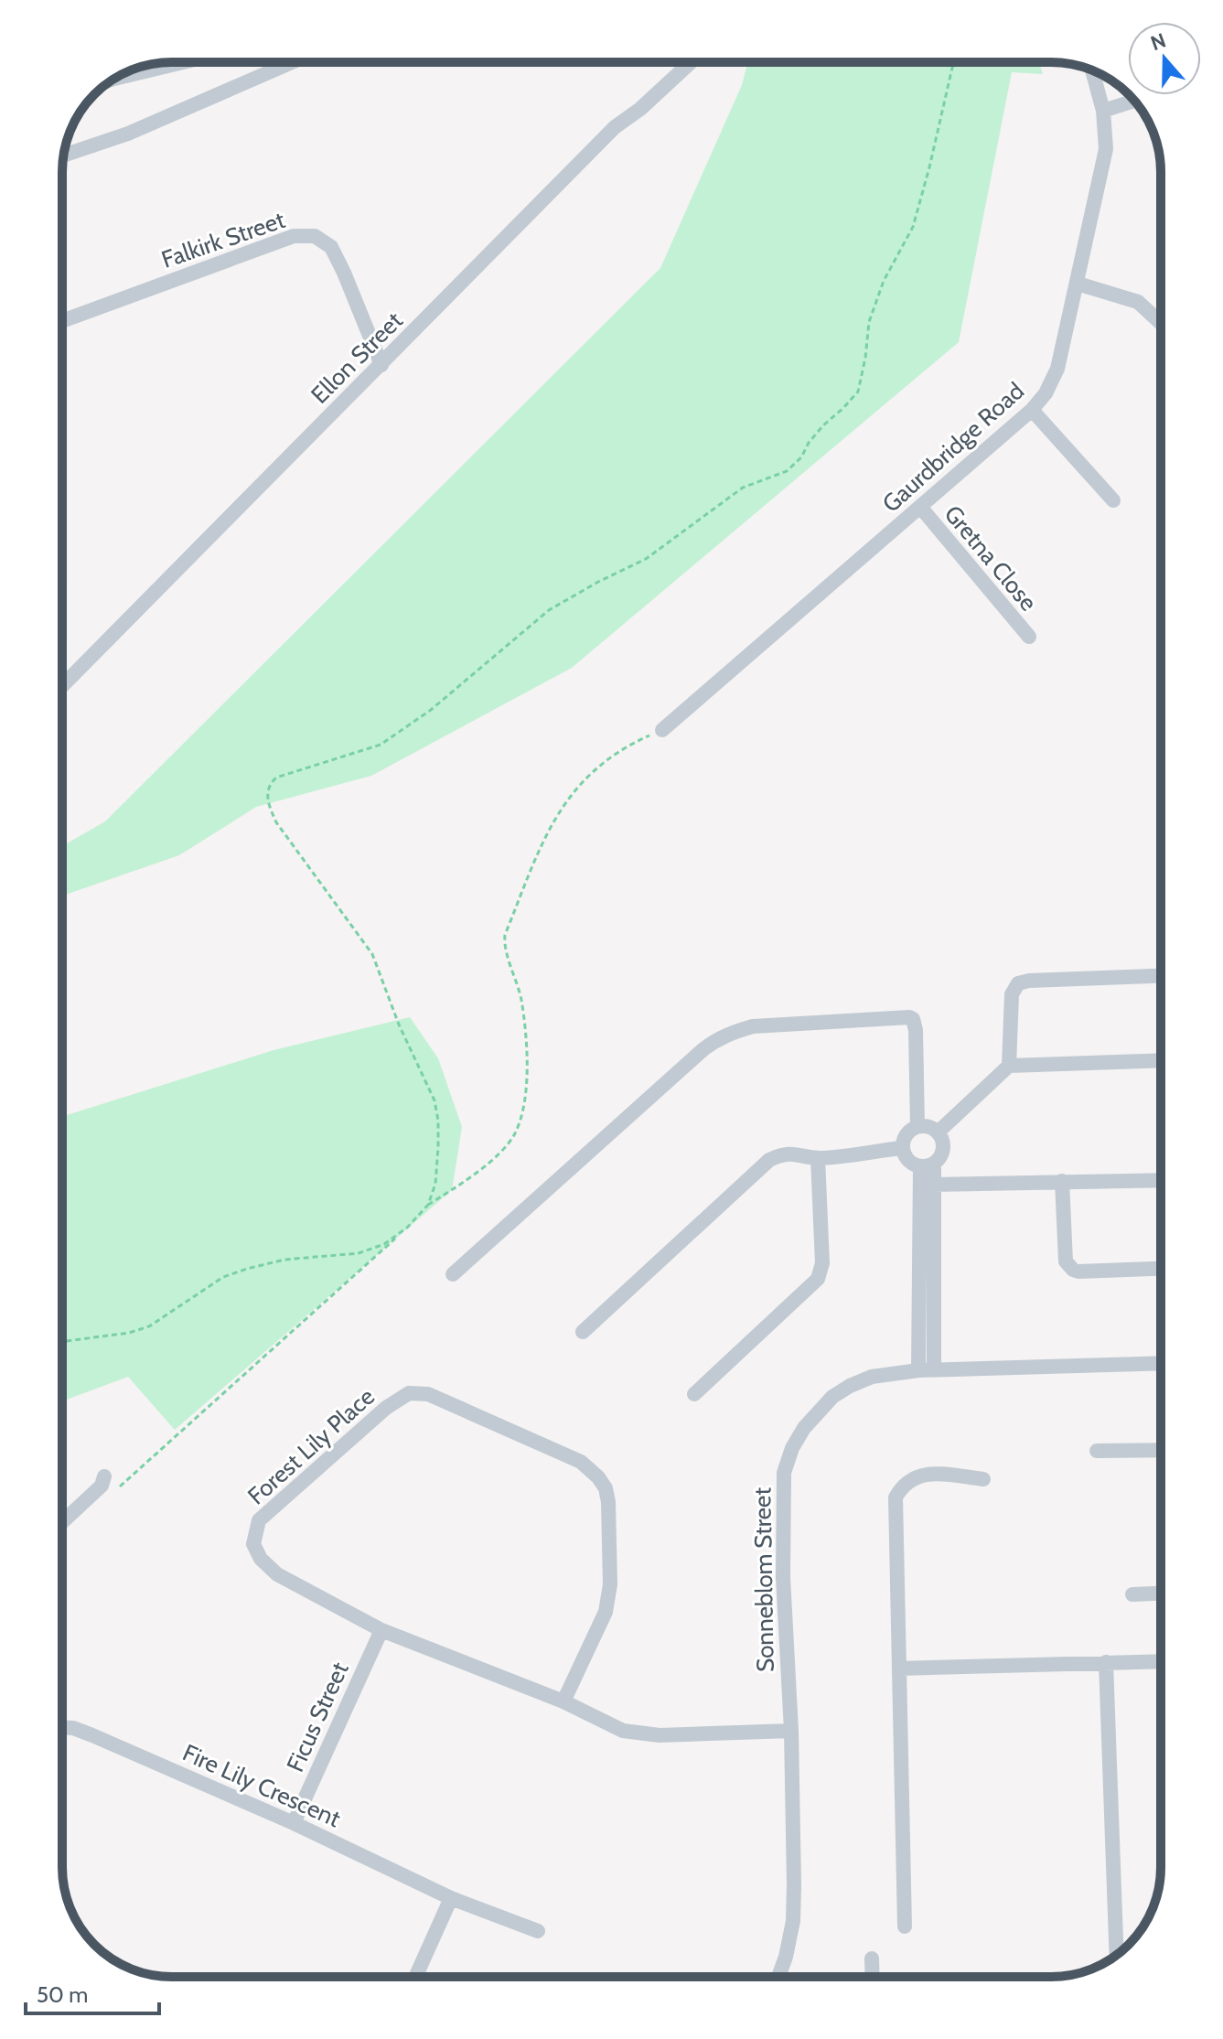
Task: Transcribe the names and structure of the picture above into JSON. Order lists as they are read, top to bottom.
{
  "streets": {
    "street": [
      "Falkirk Street",
      "Ellon Street",
      "Gaurdbridge Road",
      "Gretna Close",
      "Forest Lily Place",
      "Sonneblom Street",
      "Ficus Street",
      "Fire Lily Crescent"
    ]
  },
  "crossings": [
    ["Falkirk Street", "Ellon Street"],
    ["Gaurdbridge Road", "Gretna Close"],
    ["Forest Lily Place", "Sonneblom Street"],
    ["Forest Lily Place", "Ficus Street"],
    ["Ficus Street", "Fire Lily Crescent"]
  ],
  "scale_bar": "50 m",
  "north": "top"
}
